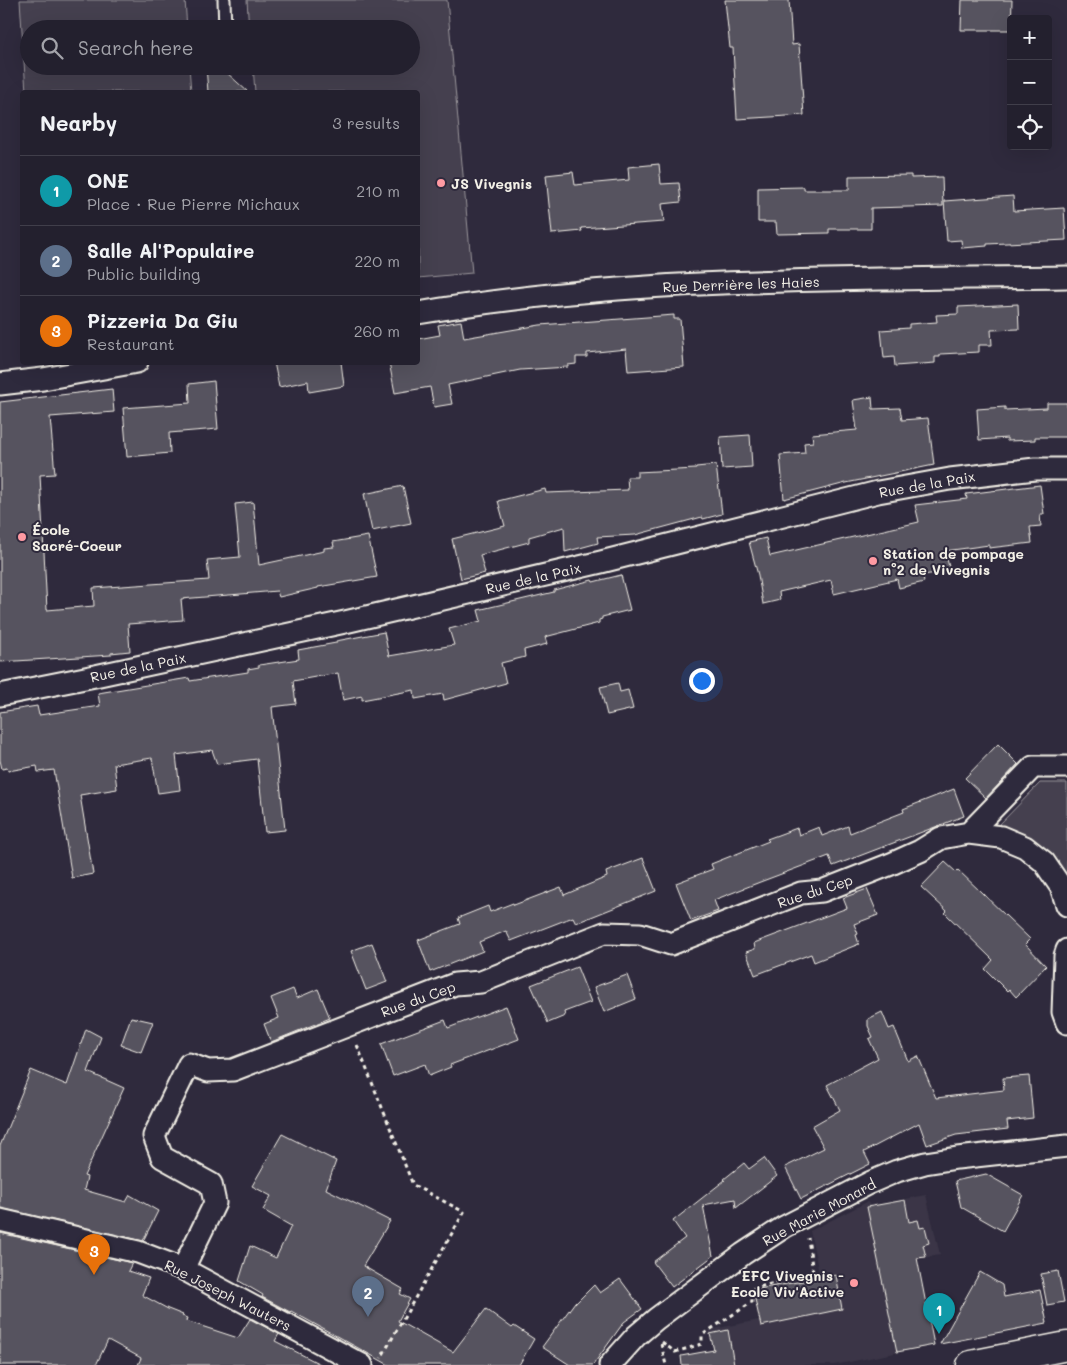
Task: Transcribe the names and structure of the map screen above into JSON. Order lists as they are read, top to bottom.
{
  "streets": {
    "street": [
      "Rue Derrière les Haies",
      "Rue de la Paix",
      "Rue du Cep",
      "Rue Marie Monard",
      "Rue Joseph Wauters"
    ]
  },
  "crossings": [
    ["Rue du Cep", "Rue Joseph Wauters"]
  ],
  "places": [
    "JS Vivegnis",
    "École Sacré-Coeur",
    "Station de pompage n°2 de Vivegnis",
    "EFC Vivegnis - Ecole Viv'Active"
  ],
  "page": {
    "map_buttons": ["+", "−"],
    "search": "Search here",
    "heading": ["Nearby", "3 results"],
    "list": [
      {
        "mark": "1",
        "name": "ONE",
        "note": "Place · Rue Pierre Michaux",
        "value": "210 m"
      },
      {
        "mark": "2",
        "name": "Salle Al'Populaire",
        "note": "Public building",
        "value": "220 m"
      },
      {
        "mark": "3",
        "name": "Pizzeria Da Giu",
        "note": "Restaurant",
        "value": "260 m"
      }
    ],
    "pins": ["3", "2", "1"]
  }
}
